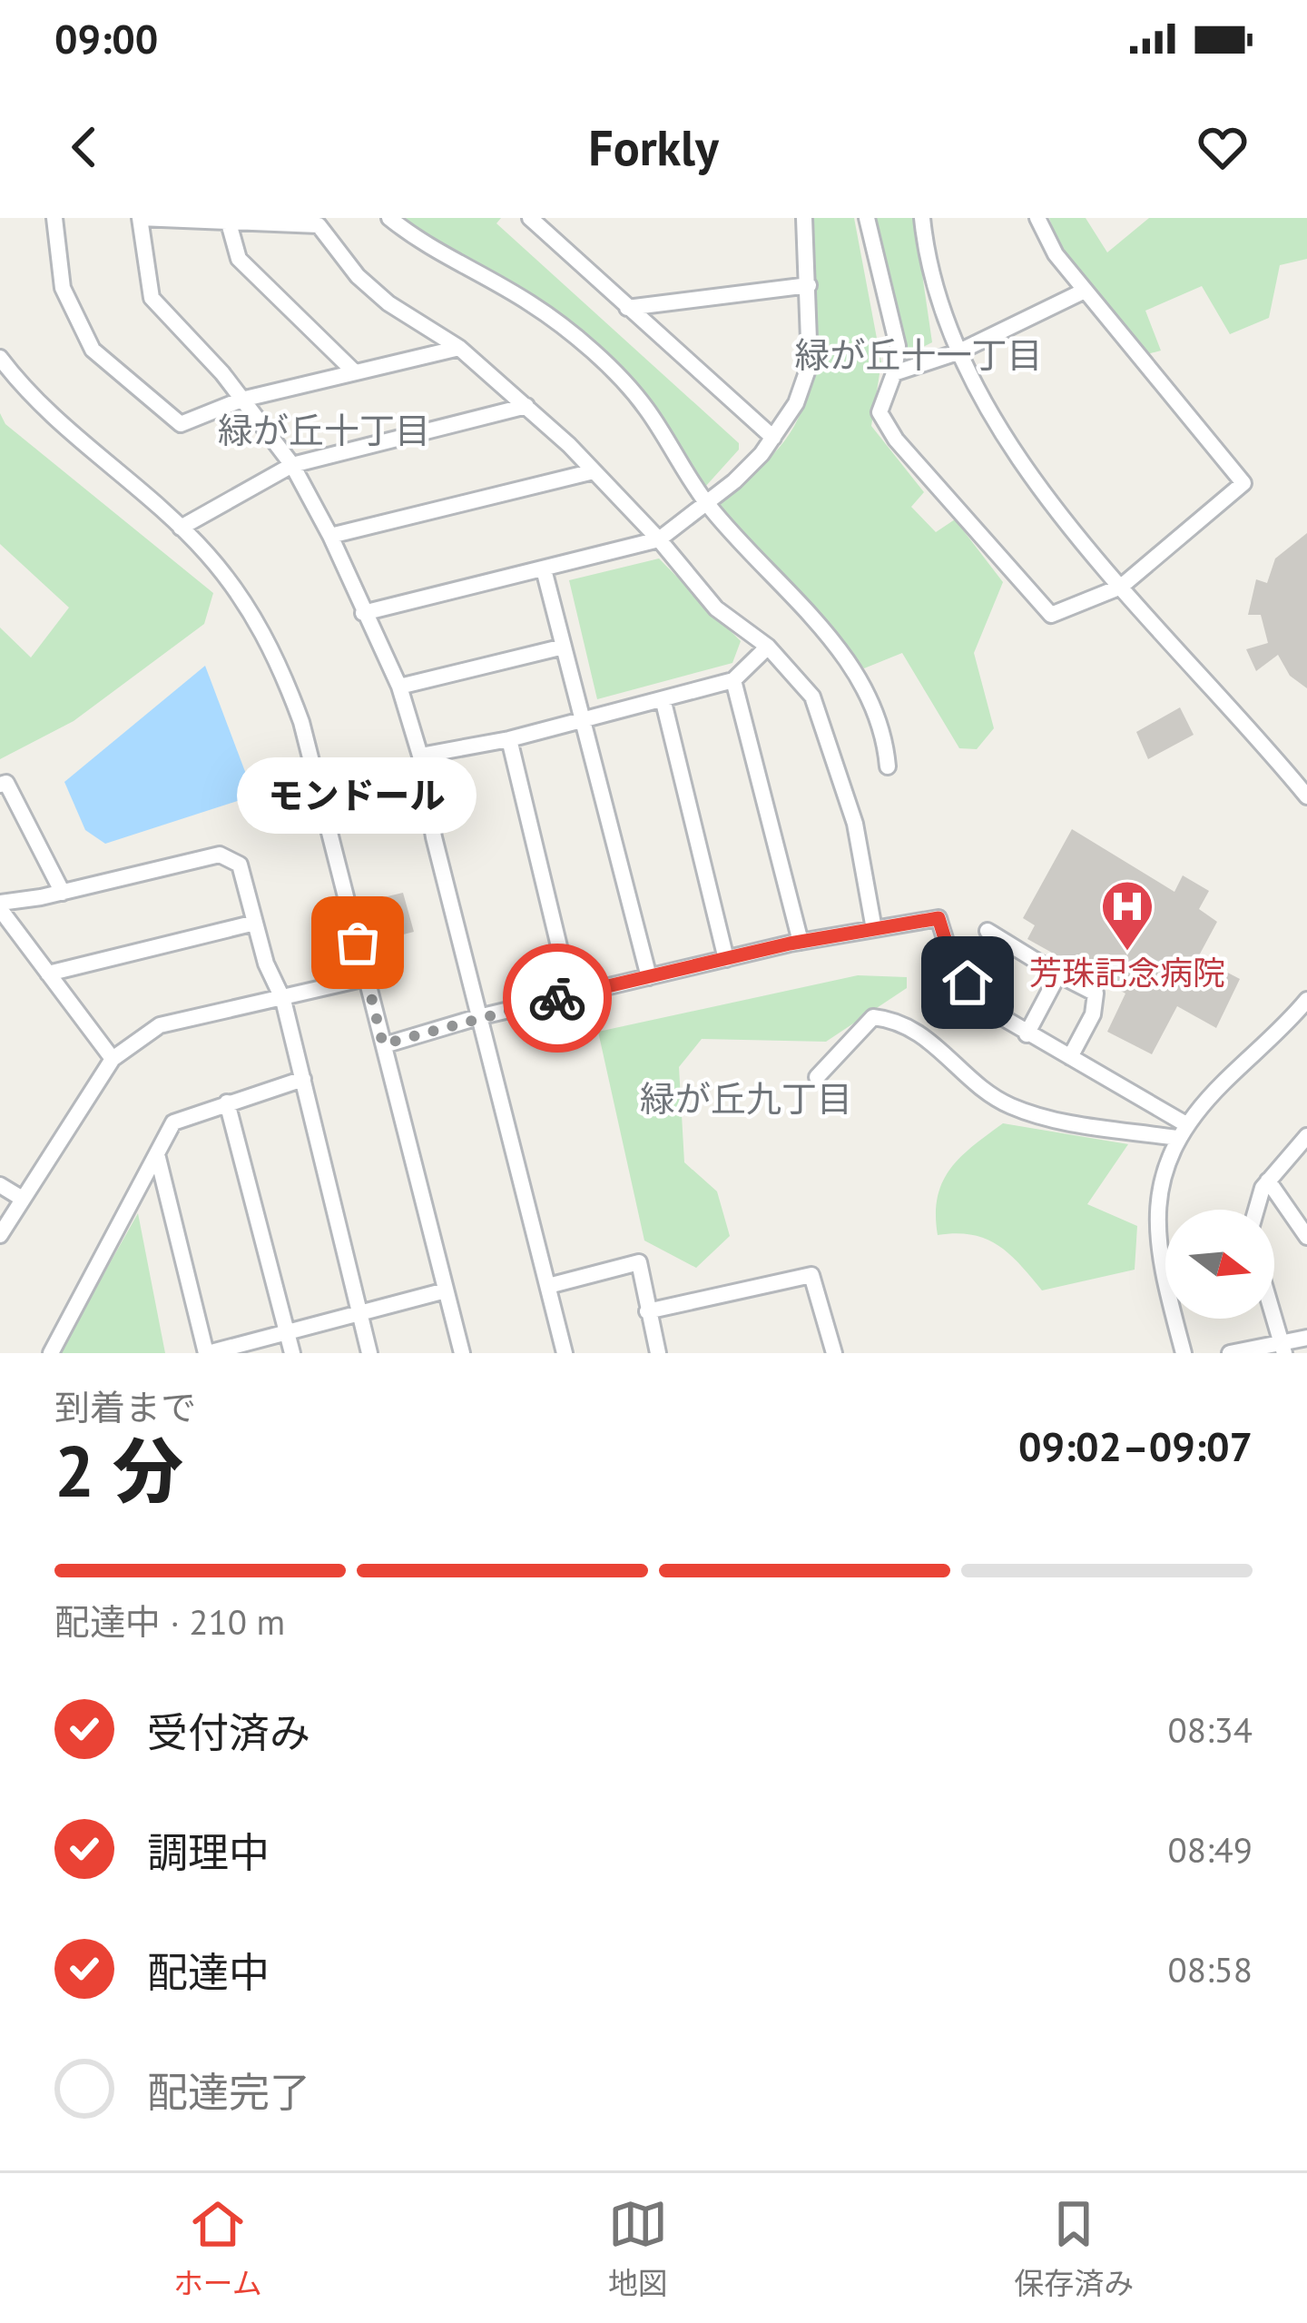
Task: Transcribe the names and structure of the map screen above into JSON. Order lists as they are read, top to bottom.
{
  "districts": ["緑が丘十一丁目", "緑が丘十丁目", "緑が丘九丁目"],
  "places": {
    "other": ["モンドール"],
    "hospital": ["芳珠記念病院"]
  },
  "north": "right",
  "page": {
    "status": "09:00",
    "header": "Forkly",
    "bubble": "モンドール",
    "heading": ["2 分", "到着まで", "09:02–09:07"],
    "bar": "配達中 · 210 m",
    "list": [
      ["受付済み", "08:34"],
      ["調理中", "08:49"],
      ["配達中", "08:58"],
      "配達完了"
    ],
    "tabs": ["ホーム", "地図", "保存済み"]
  }
}
